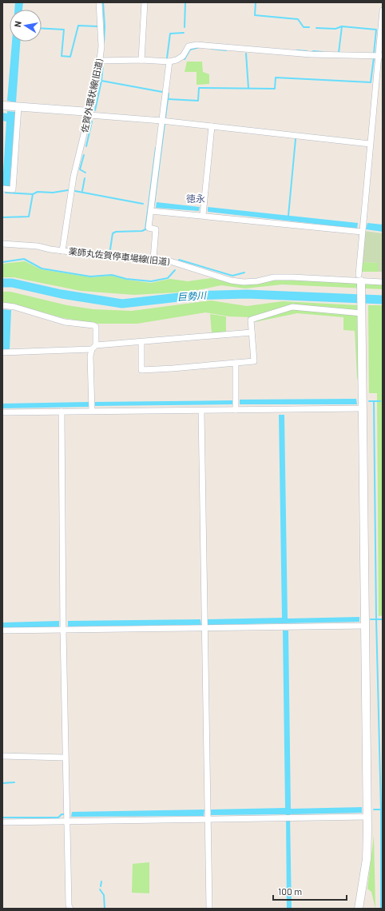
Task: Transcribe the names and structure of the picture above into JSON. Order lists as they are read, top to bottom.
{
  "streets": {
    "street": ["佐賀外環状線(旧道)", "薬師丸佐賀停車場線(旧道)"]
  },
  "crossings": [
    ["佐賀外環状線(旧道)", "薬師丸佐賀停車場線(旧道)"]
  ],
  "districts": ["徳永"],
  "water": ["巨勢川"],
  "scale_bar": "100 m",
  "north": "left"
}
